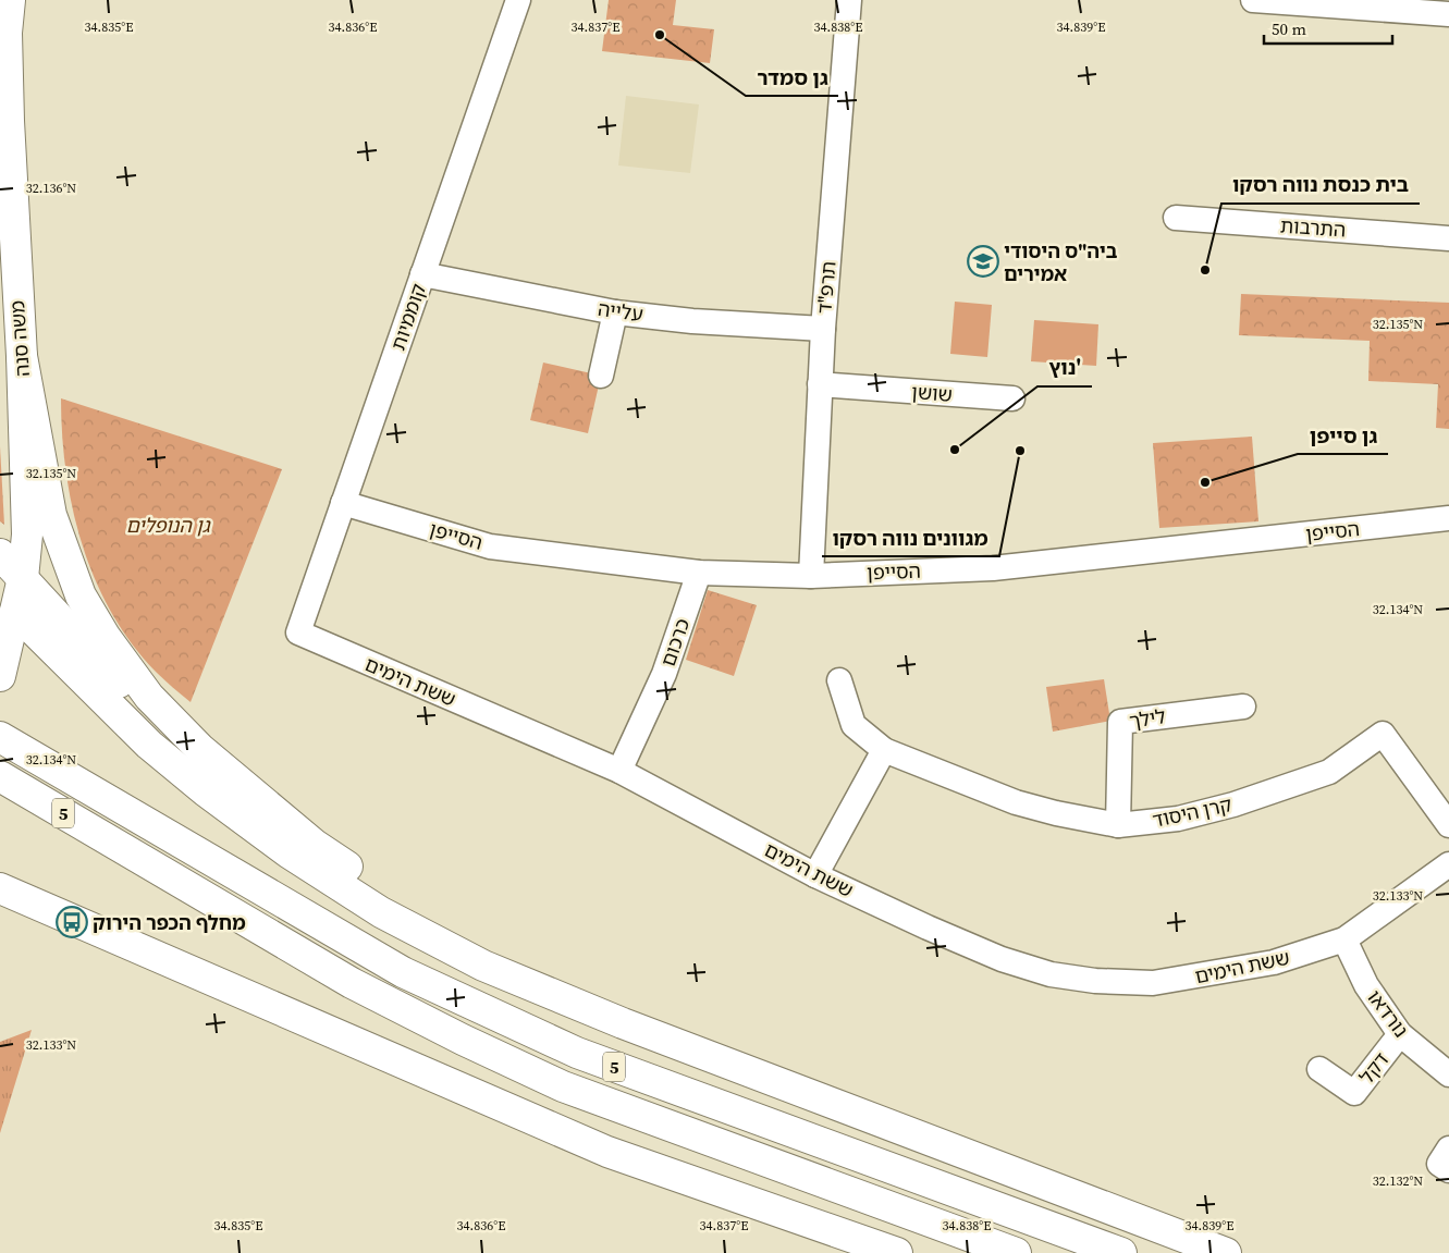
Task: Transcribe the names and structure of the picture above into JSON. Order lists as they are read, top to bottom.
{
  "streets": {
    "main road": ["משה סנה", "5"],
    "street": [
      "התרבות",
      "תרפ\"ד",
      "עלייה",
      "קוממיות",
      "שושן",
      "הסייפן",
      "כרכום",
      "ששת הימים",
      "לילך",
      "קרן היסוד",
      "נורדאו",
      "דקל"
    ]
  },
  "crossings": [
    ["תרפ\"ד", "עלייה"],
    ["תרפ\"ד", "שושן"],
    ["תרפ\"ד", "הסייפן"],
    ["עלייה", "קוממיות"],
    ["קוממיות", "הסייפן"],
    ["קוממיות", "ששת הימים"],
    ["הסייפן", "כרכום"],
    ["כרכום", "ששת הימים"],
    ["ששת הימים", "נורדאו"],
    ["לילך", "קרן היסוד"],
    ["נורדאו", "דקל"]
  ],
  "parks": ["גן הנופלים"],
  "places": {
    "other": [
      "גן סמדר",
      "בית כנסת נווה רסקו",
      "נוץ'",
      "מגוונים נווה רסקו",
      "גן סייפן"
    ],
    "school or university": ["ביה\"ס היסודי אמירים"],
    "bus stop": ["מחלף הכפר הירוק"]
  },
  "scale_bar": "50 m",
  "coordinates": [
    "34.835°E",
    "34.836°E",
    "34.837°E",
    "34.838°E",
    "34.839°E",
    "32.136°N",
    "32.135°N",
    "32.134°N",
    "32.133°N",
    "32.132°N"
  ]
}
